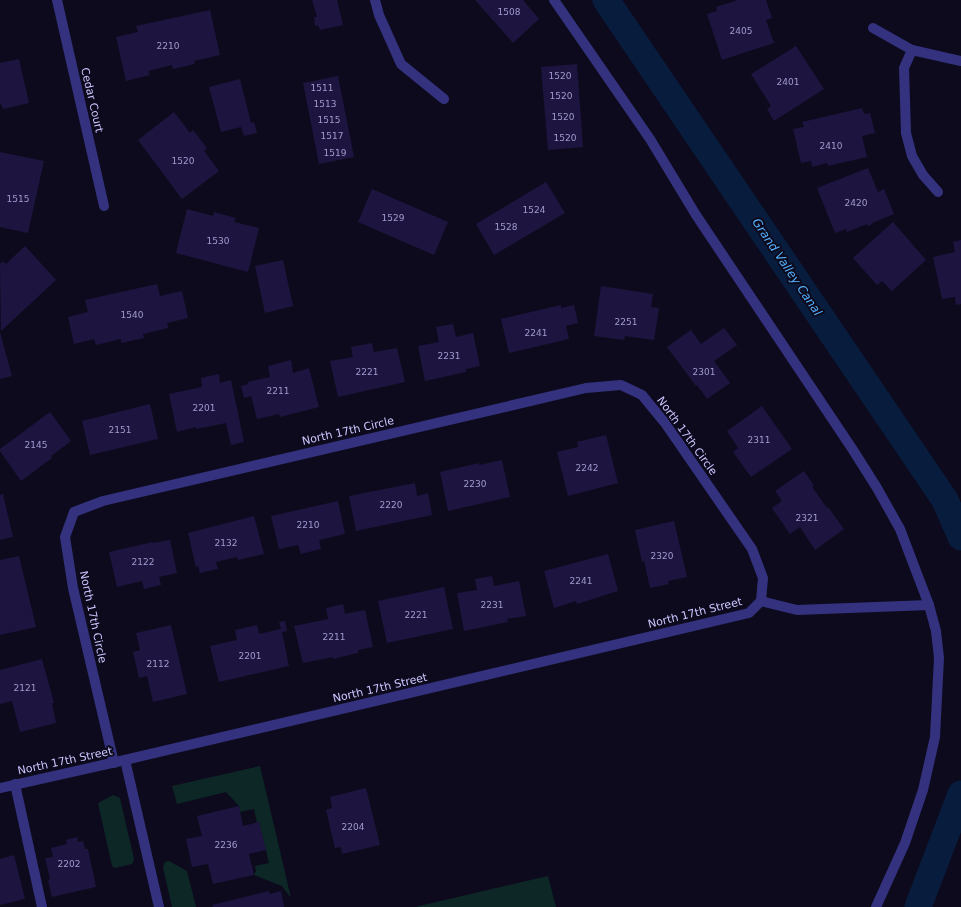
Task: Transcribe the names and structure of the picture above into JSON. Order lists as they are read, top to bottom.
{
  "streets": {
    "street": ["Cedar Court", "North 17th Circle", "North 17th Street"]
  },
  "crossings": [
    ["North 17th Circle", "North 17th Street"]
  ],
  "water": ["Grand Valley Canal"],
  "house_numbers": [
    "1508",
    "2405",
    "2210",
    "1520",
    "2401",
    "1511",
    "1520",
    "1513",
    "1520",
    "1515",
    "1517",
    "1520",
    "2410",
    "1519",
    "1520",
    "1515",
    "2420",
    "1524",
    "1529",
    "1528",
    "1530",
    "1540",
    "2251",
    "2241",
    "2231",
    "2221",
    "2301",
    "2211",
    "2201",
    "2151",
    "2311",
    "2145",
    "2242",
    "2230",
    "2220",
    "2321",
    "2210",
    "2132",
    "2320",
    "2122",
    "2241",
    "2231",
    "2221",
    "2211",
    "2201",
    "2112",
    "2121",
    "2204",
    "2236",
    "2202"
  ]
}
